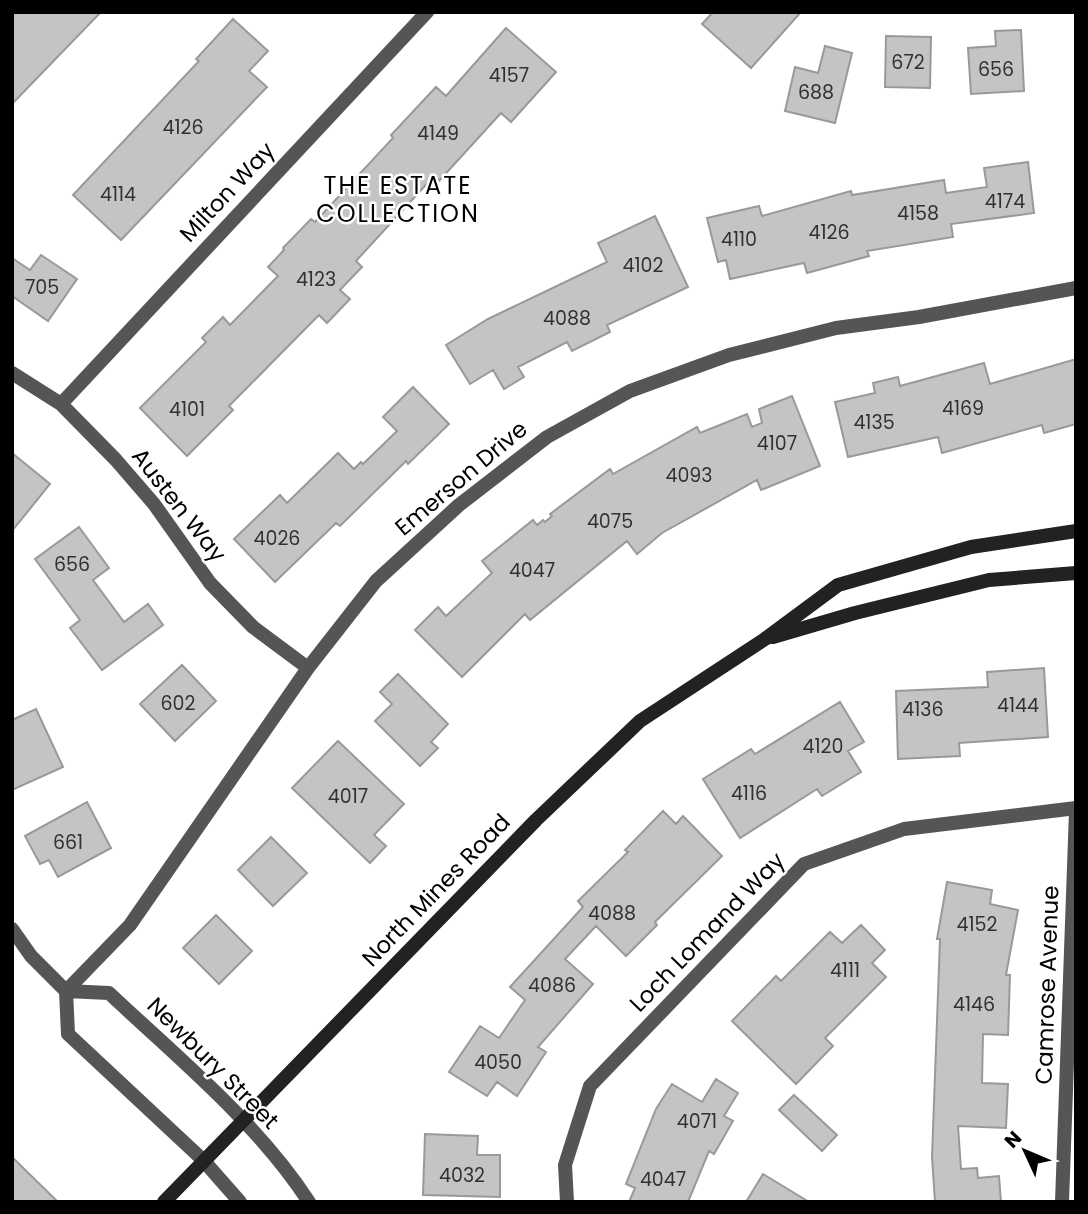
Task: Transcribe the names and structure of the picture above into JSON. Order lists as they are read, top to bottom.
{
  "streets": {
    "main road": ["North Mines Road"],
    "street": [
      "Milton Way",
      "Emerson Drive",
      "Austen Way",
      "Loch Lomand Way",
      "Camrose Avenue",
      "Newbury Street"
    ]
  },
  "crossings": [
    ["Milton Way", "Austen Way"],
    ["Emerson Drive", "Austen Way"],
    ["Emerson Drive", "Newbury Street"],
    ["North Mines Road", "Newbury Street"],
    ["Loch Lomand Way", "Camrose Avenue"]
  ],
  "districts": ["THE ESTATE COLLECTION"],
  "house_numbers": [
    "672",
    "656",
    "4157",
    "688",
    "4126",
    "4149",
    "4114",
    "4174",
    "4158",
    "4126",
    "4110",
    "4102",
    "4123",
    "705",
    "4088",
    "4169",
    "4101",
    "4135",
    "4107",
    "4093",
    "4075",
    "4026",
    "656",
    "4047",
    "602",
    "4144",
    "4136",
    "4120",
    "4116",
    "4017",
    "661",
    "4088",
    "4152",
    "4111",
    "4086",
    "4146",
    "4050",
    "4071",
    "4032",
    "4047"
  ],
  "north": "top left"
}
